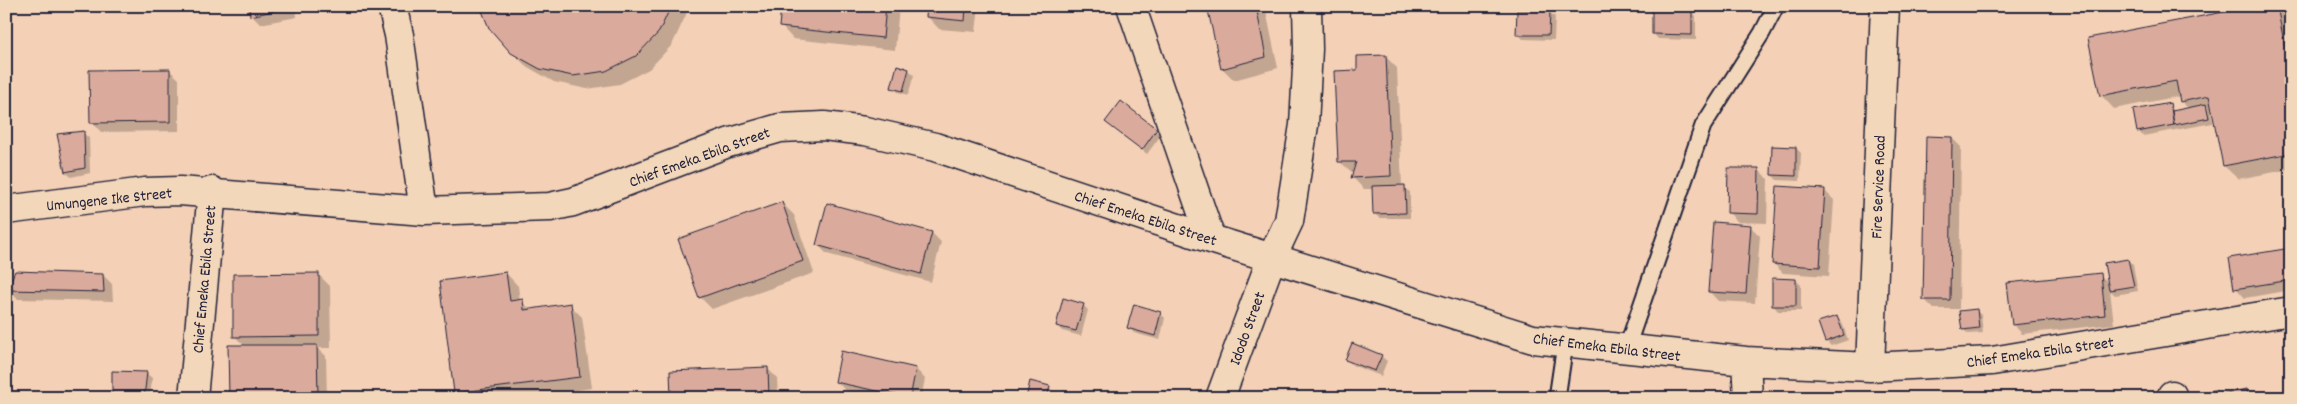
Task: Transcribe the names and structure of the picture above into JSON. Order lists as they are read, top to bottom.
{
  "streets": {
    "street": [
      "Chief Emeka Ebila Street",
      "Fire Service Road",
      "Umungene Ike Street",
      "Idodo Street"
    ]
  },
  "crossings": [
    ["Chief Emeka Ebila Street", "Fire Service Road"],
    ["Chief Emeka Ebila Street", "Umungene Ike Street"],
    ["Chief Emeka Ebila Street", "Idodo Street"]
  ]
}
